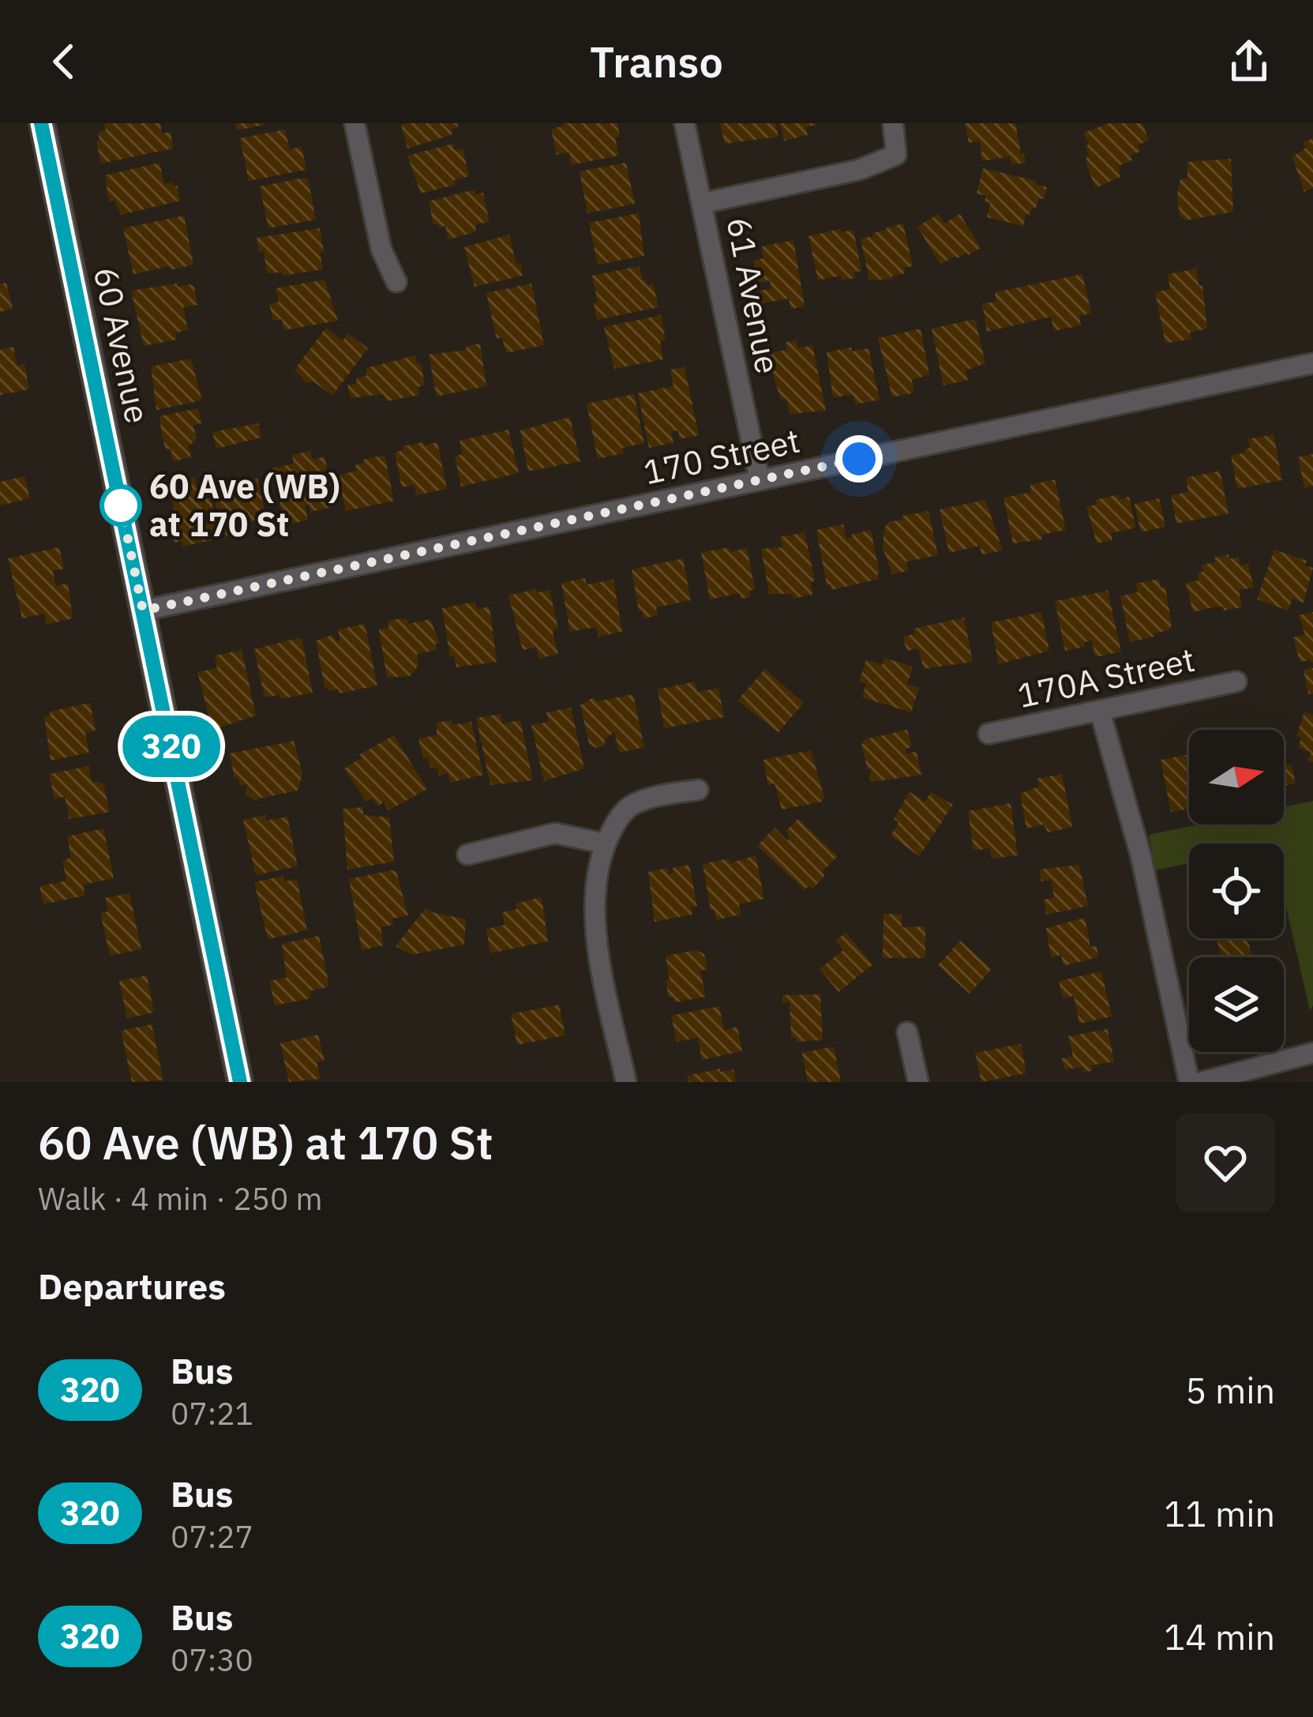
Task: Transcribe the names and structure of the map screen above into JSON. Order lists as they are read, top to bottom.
{
  "streets": {
    "street": [
      "61 Avenue",
      "60 Avenue",
      "170 Street",
      "170A Street"
    ]
  },
  "crossings": [
    ["61 Avenue", "170 Street"],
    ["60 Avenue", "170 Street"]
  ],
  "places": ["60 Ave (WB) at 170 St"],
  "lines": ["bus line 320"],
  "north": "right",
  "page": {
    "header": "Transo",
    "on_map": "320",
    "heading": [
      ["60 Ave (WB) at 170 St", "Walk · 4 min · 250 m"],
      "Departures"
    ],
    "list": [
      {
        "mark": "320",
        "name": "Bus",
        "note": "07:21",
        "value": "5 min"
      },
      {
        "mark": "320",
        "name": "Bus",
        "note": "07:27",
        "value": "11 min"
      },
      {
        "mark": "320",
        "name": "Bus",
        "note": "07:30",
        "value": "14 min"
      }
    ]
  }
}
